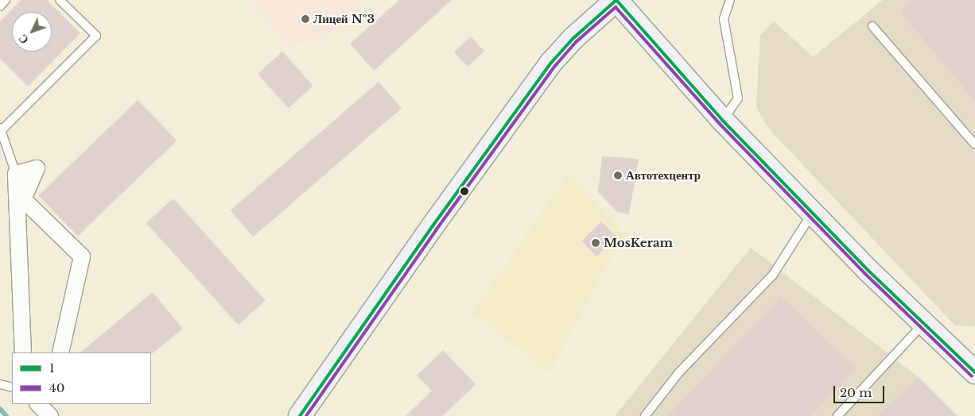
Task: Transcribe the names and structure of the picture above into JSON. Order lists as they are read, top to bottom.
{
  "places": ["Лицей №3", "Автотехцентр", "MosKeram"],
  "lines": ["transit line 1", "transit line 40"],
  "legend": ["1", "40"],
  "scale_bar": "20 m",
  "north": "bottom left"
}
